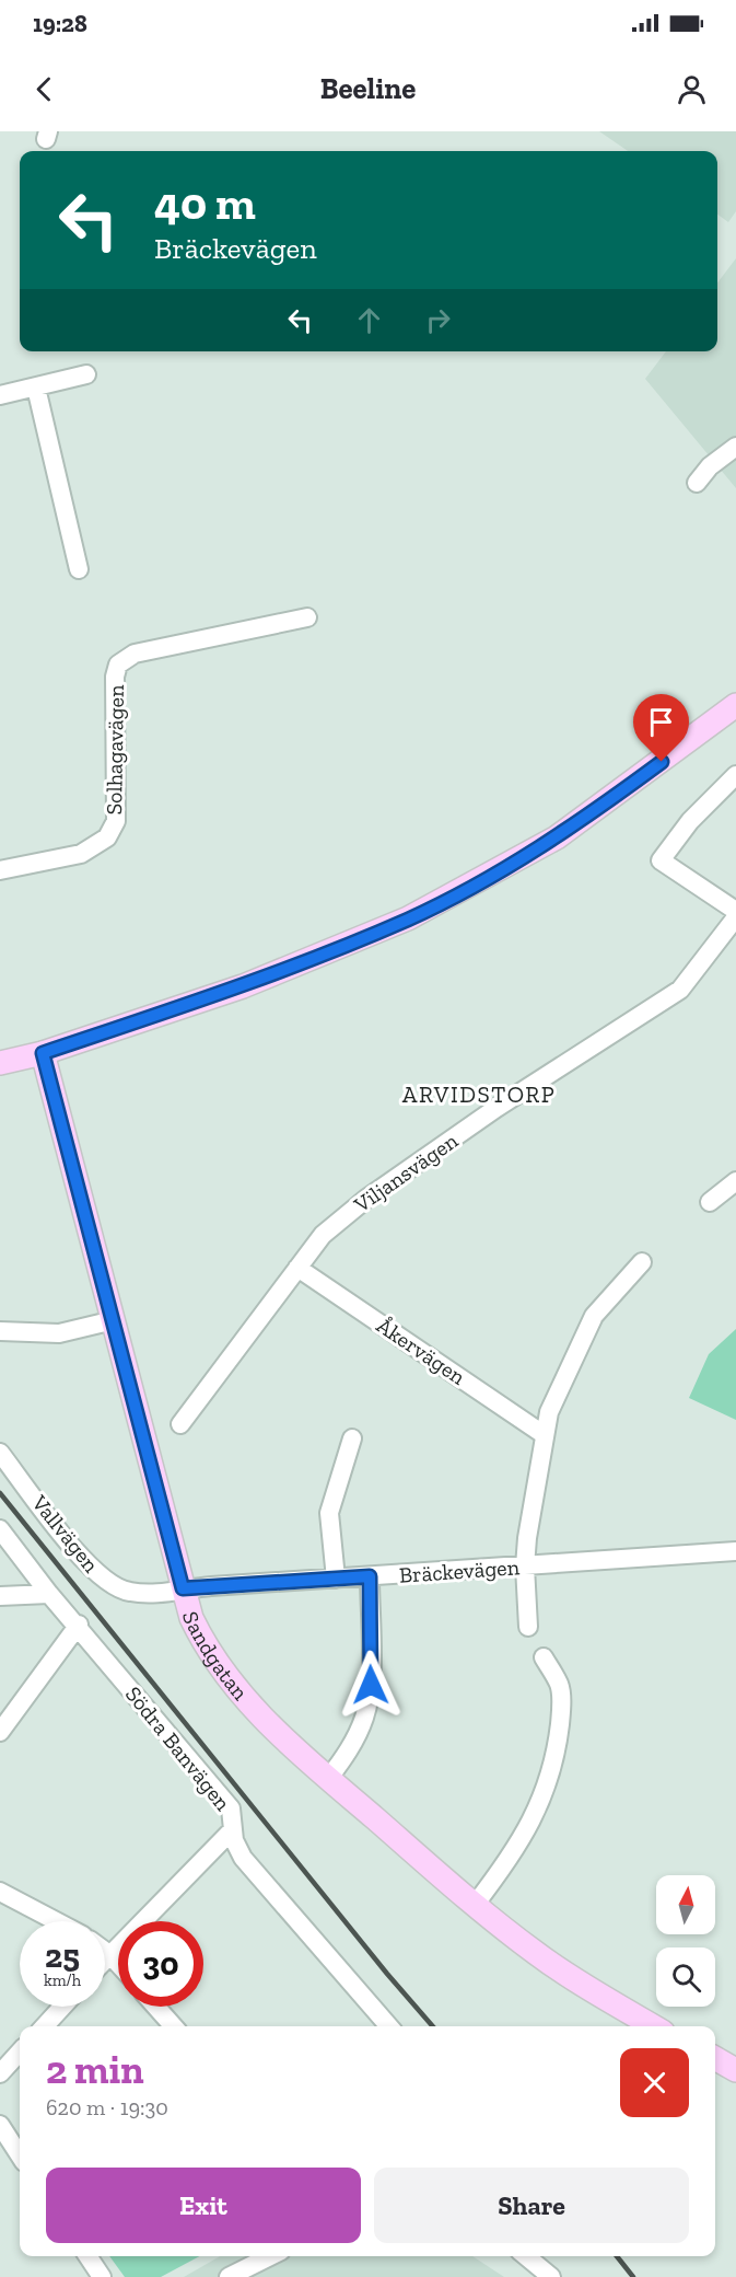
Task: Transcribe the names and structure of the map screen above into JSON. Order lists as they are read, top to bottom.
{
  "streets": {
    "main road": ["Sandgatan"],
    "street": [
      "Solhagavägen",
      "Viljansvägen",
      "Åkervägen",
      "Vallvägen",
      "Bräckevägen",
      "Södra Banvägen"
    ]
  },
  "crossings": [
    ["Viljansvägen", "Åkervägen"],
    ["Vallvägen", "Bräckevägen"],
    ["Vallvägen", "Sandgatan"],
    ["Bräckevägen", "Sandgatan"]
  ],
  "districts": ["ARVIDSTORP"],
  "north": "top",
  "page": {
    "status": "19:28",
    "header": "Beeline",
    "turn": ["40 m", "Bräckevägen"],
    "speed": "25 km/h",
    "limit": "30",
    "heading": ["2 min", "620 m · 19:30"],
    "buttons": ["Exit", "Share"]
  }
}
